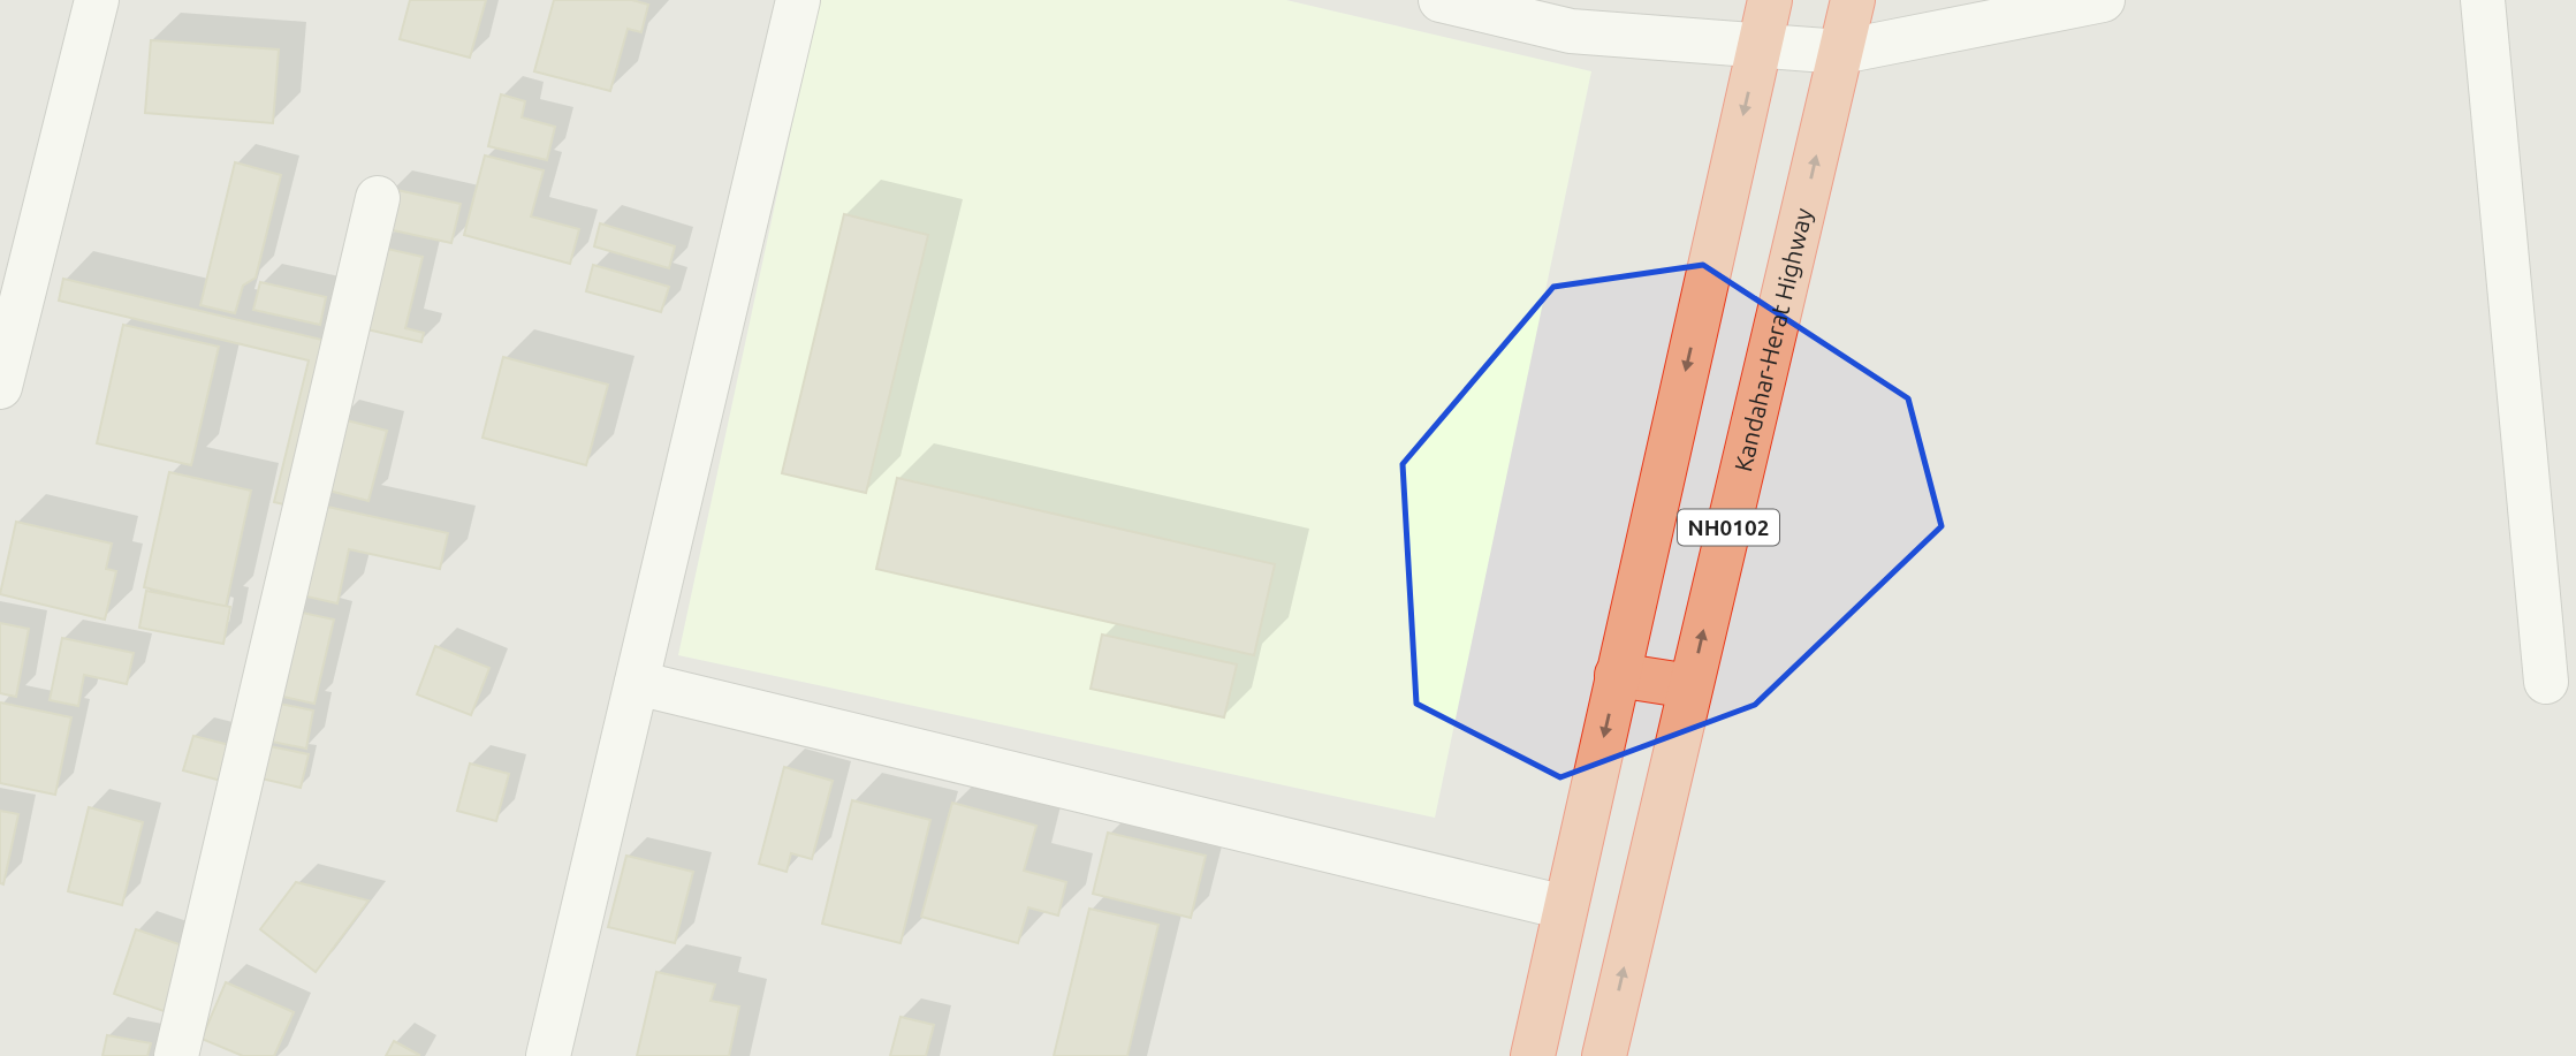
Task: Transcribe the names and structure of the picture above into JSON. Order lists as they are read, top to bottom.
{
  "streets": {
    "highway": ["Kandahar-Herat Highway", "NH0102"]
  }
}
